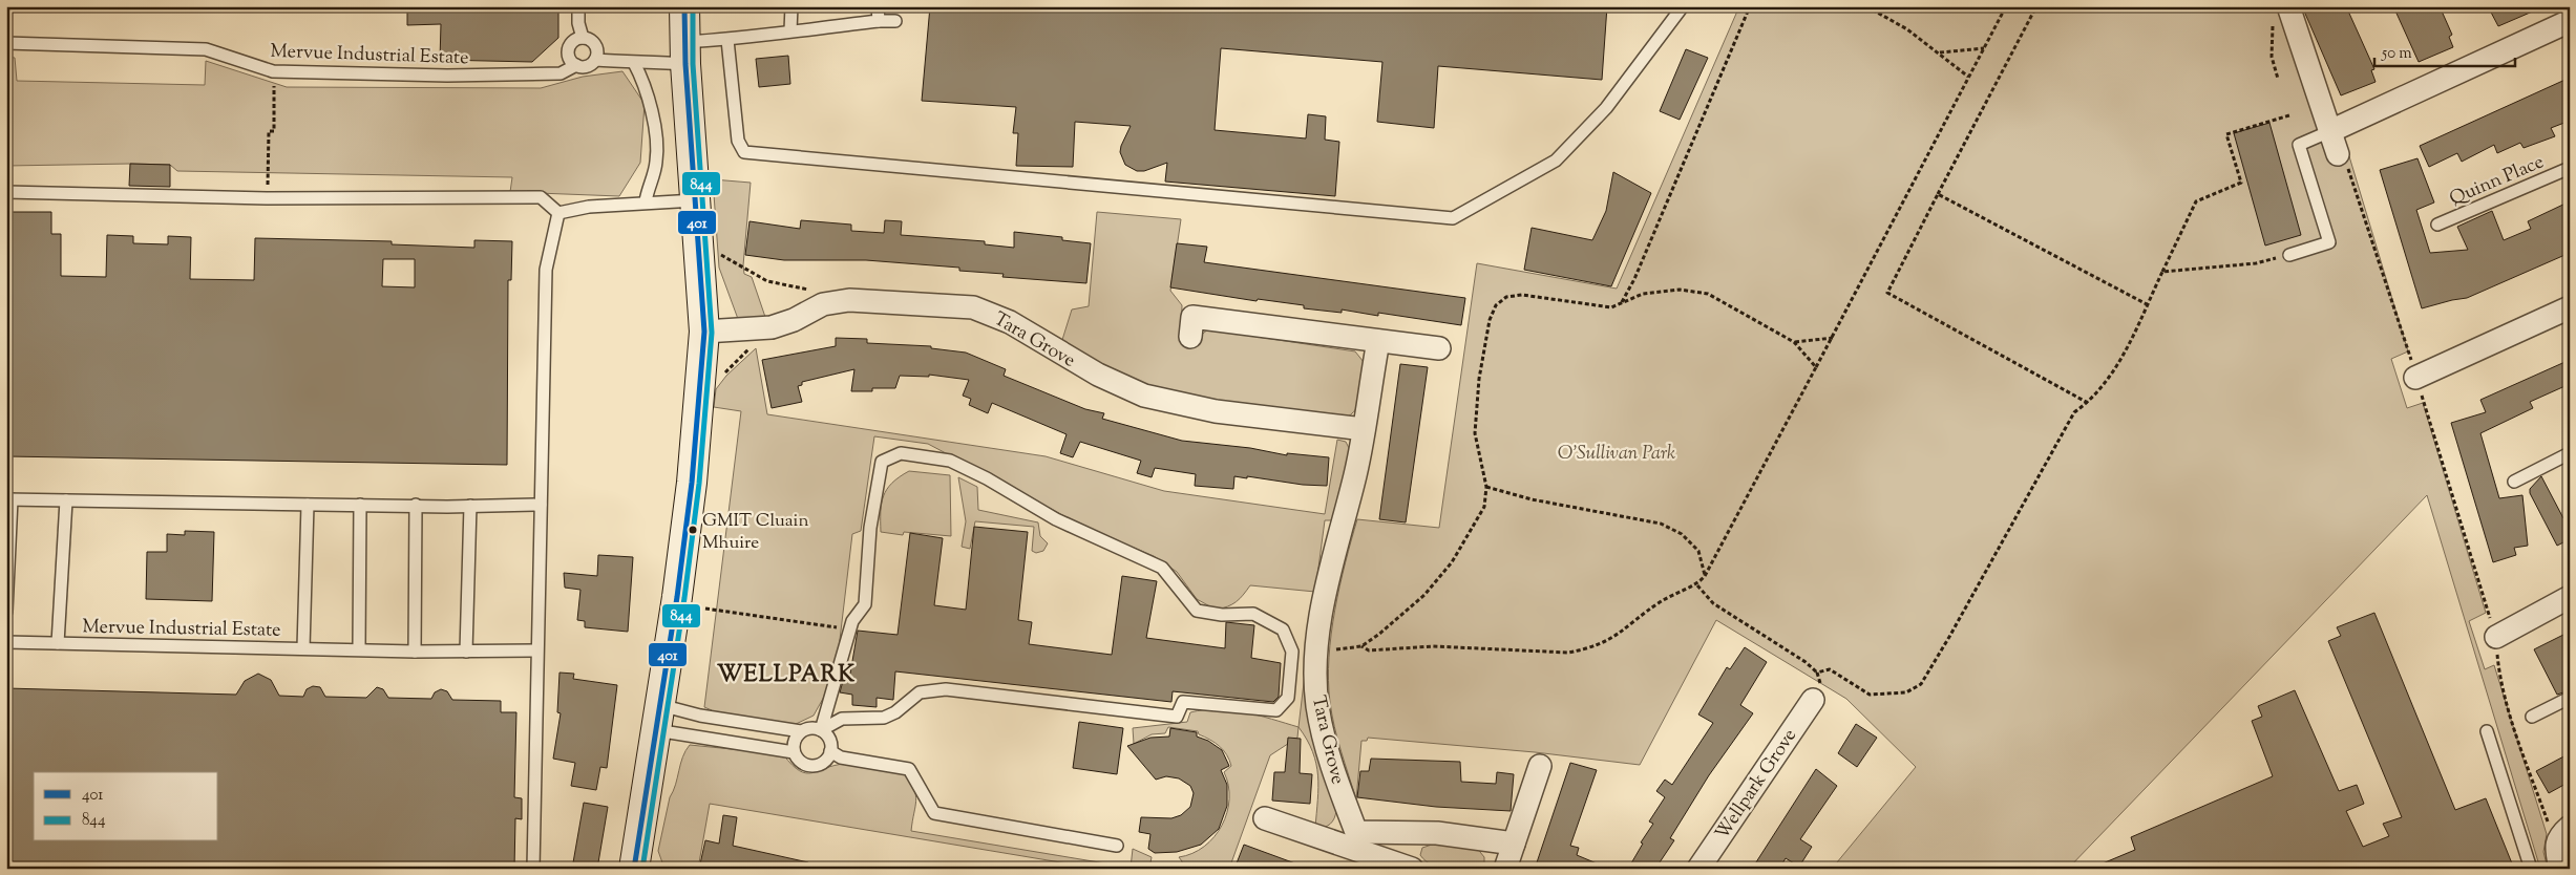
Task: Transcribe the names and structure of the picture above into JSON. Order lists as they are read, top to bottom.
{
  "streets": {
    "street": ["Tara Grove", "Wellpark Grove"],
    "lane": ["Mervue Industrial Estate", "Quinn Place"]
  },
  "districts": ["WELLPARK"],
  "parks": ["O'Sullivan Park"],
  "places": ["GMIT Cluain Mhuire"],
  "lines": ["transit line 401", "transit line 844"],
  "legend": ["401", "844"],
  "scale_bar": "50 m"
}
